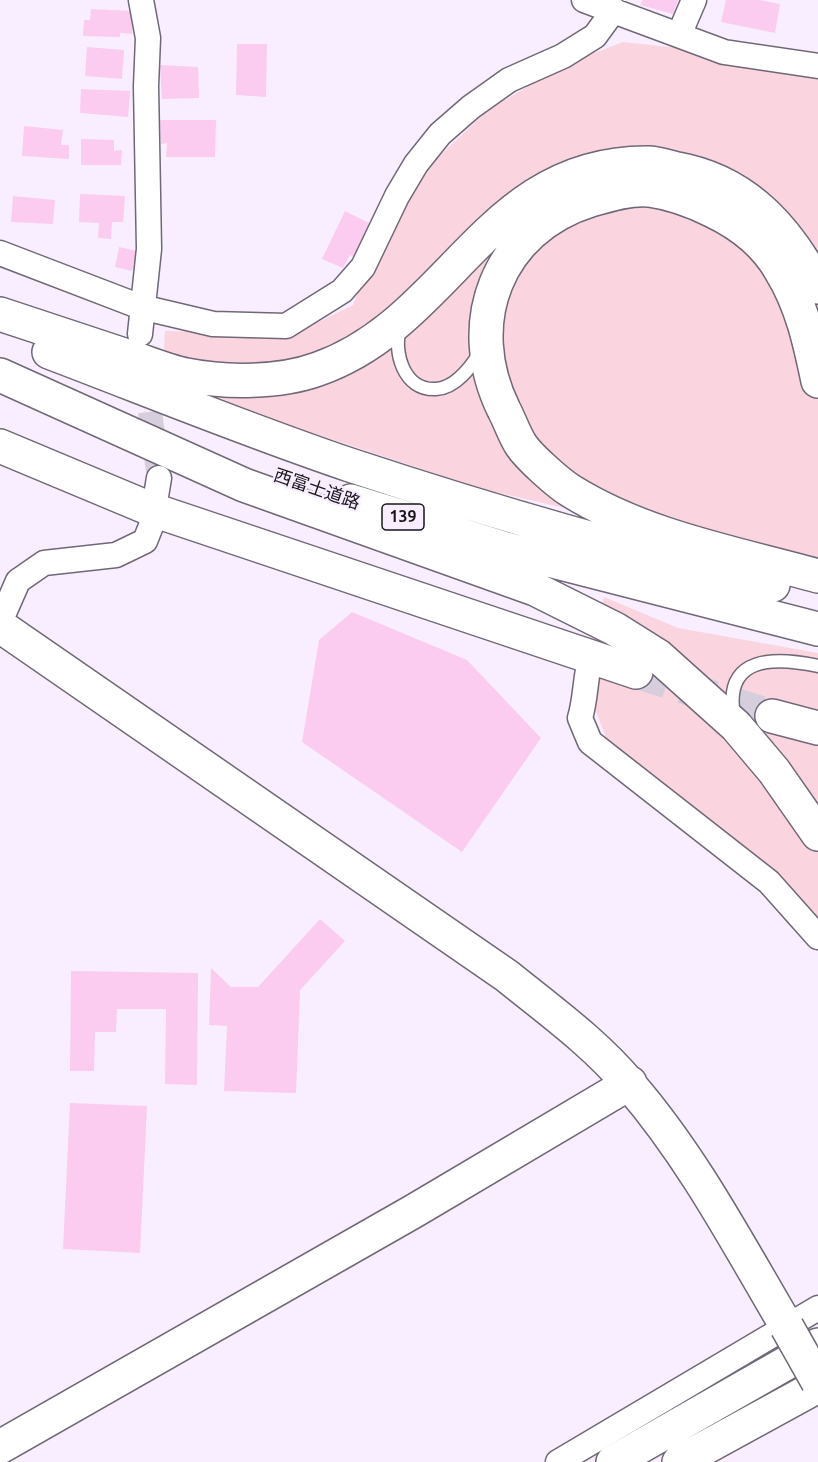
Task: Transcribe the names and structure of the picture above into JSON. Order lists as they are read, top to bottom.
{
  "streets": {
    "main road": ["西富士道路", "139"]
  }
}
